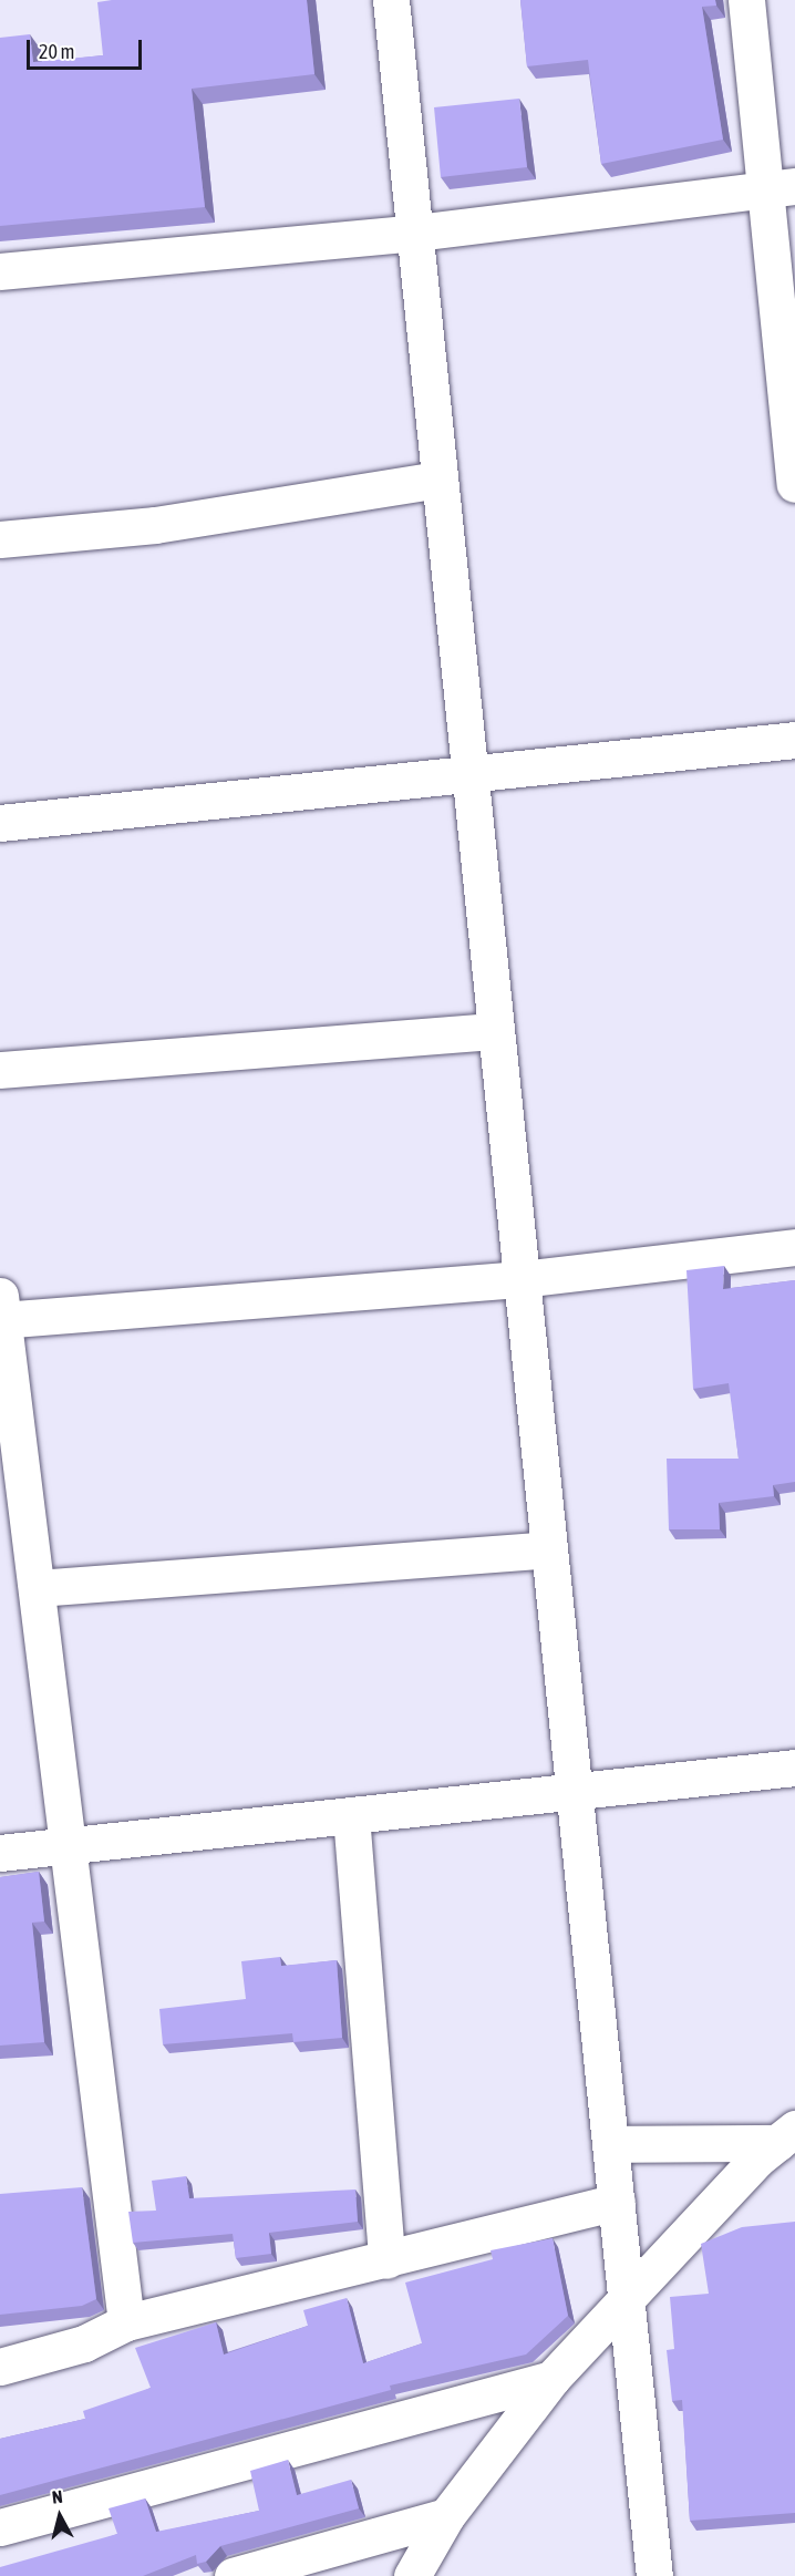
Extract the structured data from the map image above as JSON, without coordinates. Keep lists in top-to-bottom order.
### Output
{
  "scale_bar": "20 m",
  "north": "top"
}
